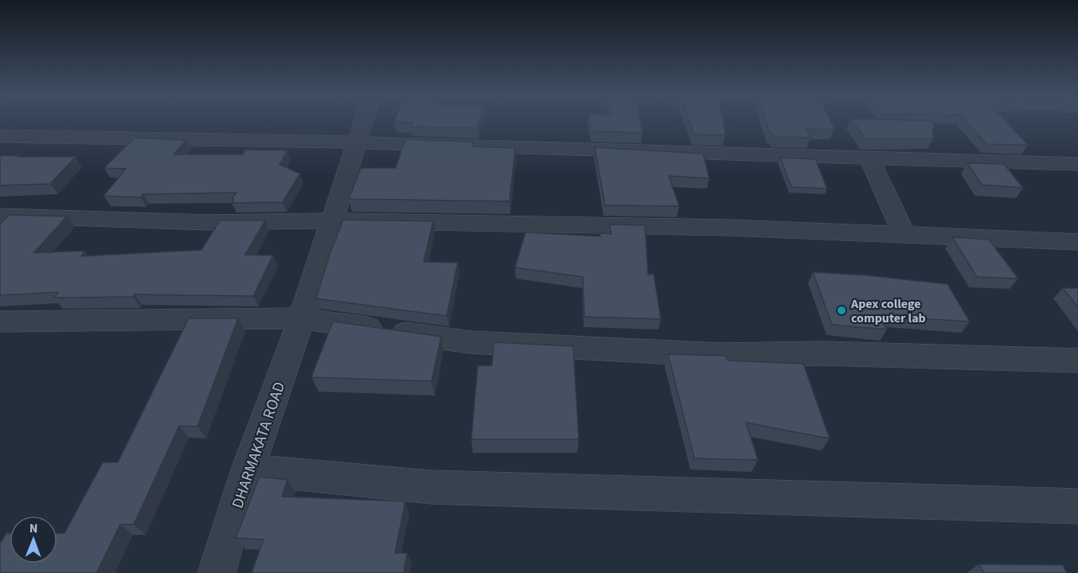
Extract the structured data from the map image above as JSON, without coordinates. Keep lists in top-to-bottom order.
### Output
{
  "streets": {
    "street": ["DHARMAKATA ROAD"]
  },
  "places": ["Apex college computer lab"],
  "north": "top"
}
